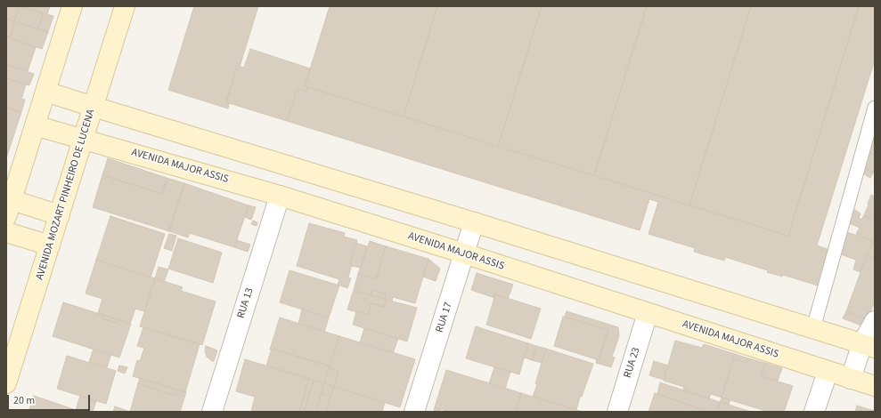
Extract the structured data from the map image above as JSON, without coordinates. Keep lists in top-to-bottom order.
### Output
{
  "streets": {
    "street": [
      "AVENIDA MAJOR ASSIS",
      "AVENIDA MOZART PINHEIRO DE LUCENA",
      "RUA 13",
      "RUA 17",
      "RUA 23"
    ]
  },
  "crossings": [
    ["AVENIDA MAJOR ASSIS", "AVENIDA MOZART PINHEIRO DE LUCENA"],
    ["AVENIDA MAJOR ASSIS", "RUA 13"],
    ["AVENIDA MAJOR ASSIS", "RUA 17"],
    ["AVENIDA MAJOR ASSIS", "RUA 23"]
  ],
  "scale_bar": "20 m"
}
